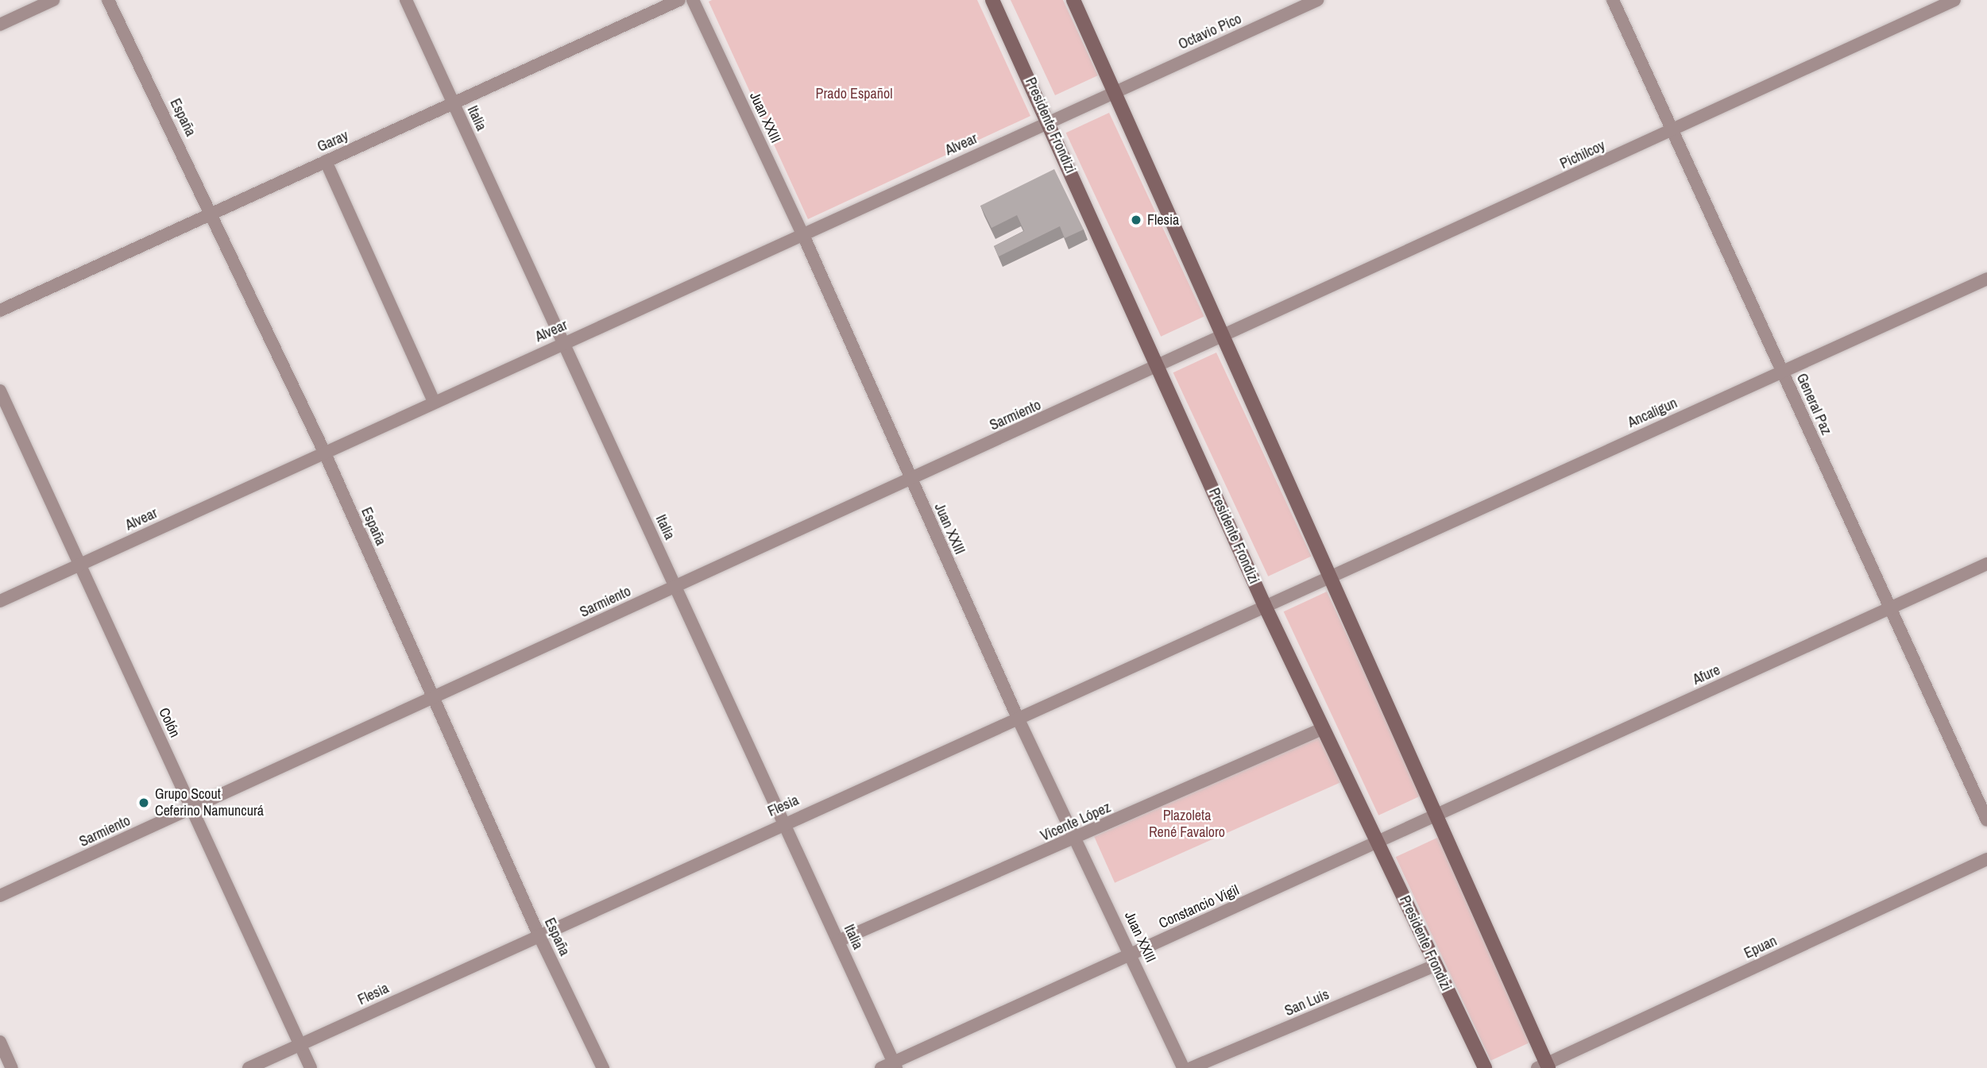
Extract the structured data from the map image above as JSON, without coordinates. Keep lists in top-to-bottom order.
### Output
{
  "streets": {
    "main road": ["Presidente Frondizi"],
    "street": [
      "Octavio Pico",
      "España",
      "Juan XXIII",
      "Italia",
      "Garay",
      "Alvear",
      "Pichilcoy",
      "General Paz",
      "Ancaligun",
      "Sarmiento",
      "Afure",
      "Colón",
      "Flesia",
      "Vicente López",
      "Constancio Vigil",
      "Epuan",
      "San Luis"
    ]
  },
  "crossings": [
    ["Octavio Pico", "Alvear"],
    ["España", "Garay"],
    ["España", "Alvear"],
    ["España", "Sarmiento"],
    ["España", "Flesia"],
    ["Juan XXIII", "Alvear"],
    ["Juan XXIII", "Sarmiento"],
    ["Juan XXIII", "Flesia"],
    ["Juan XXIII", "Vicente López"],
    ["Juan XXIII", "Constancio Vigil"],
    ["Italia", "Garay"],
    ["Italia", "Alvear"],
    ["Italia", "Sarmiento"],
    ["Italia", "Flesia"],
    ["Italia", "Vicente López"],
    ["Italia", "Constancio Vigil"],
    ["Presidente Frondizi", "Alvear"],
    ["Presidente Frondizi", "Sarmiento"],
    ["Presidente Frondizi", "Flesia"],
    ["Presidente Frondizi", "Vicente López"],
    ["Presidente Frondizi", "Constancio Vigil"],
    ["Presidente Frondizi", "San Luis"],
    ["Alvear", "Colón"],
    ["Pichilcoy", "General Paz"],
    ["Pichilcoy", "Sarmiento"],
    ["General Paz", "Ancaligun"],
    ["General Paz", "Afure"],
    ["Ancaligun", "Flesia"],
    ["Sarmiento", "Colón"],
    ["Afure", "Constancio Vigil"],
    ["Colón", "Flesia"]
  ],
  "parks": ["Prado Español", "Plazoleta René Favaloro"],
  "places": ["Flesia", "Grupo Scout Ceferino Namuncurá"]
}
